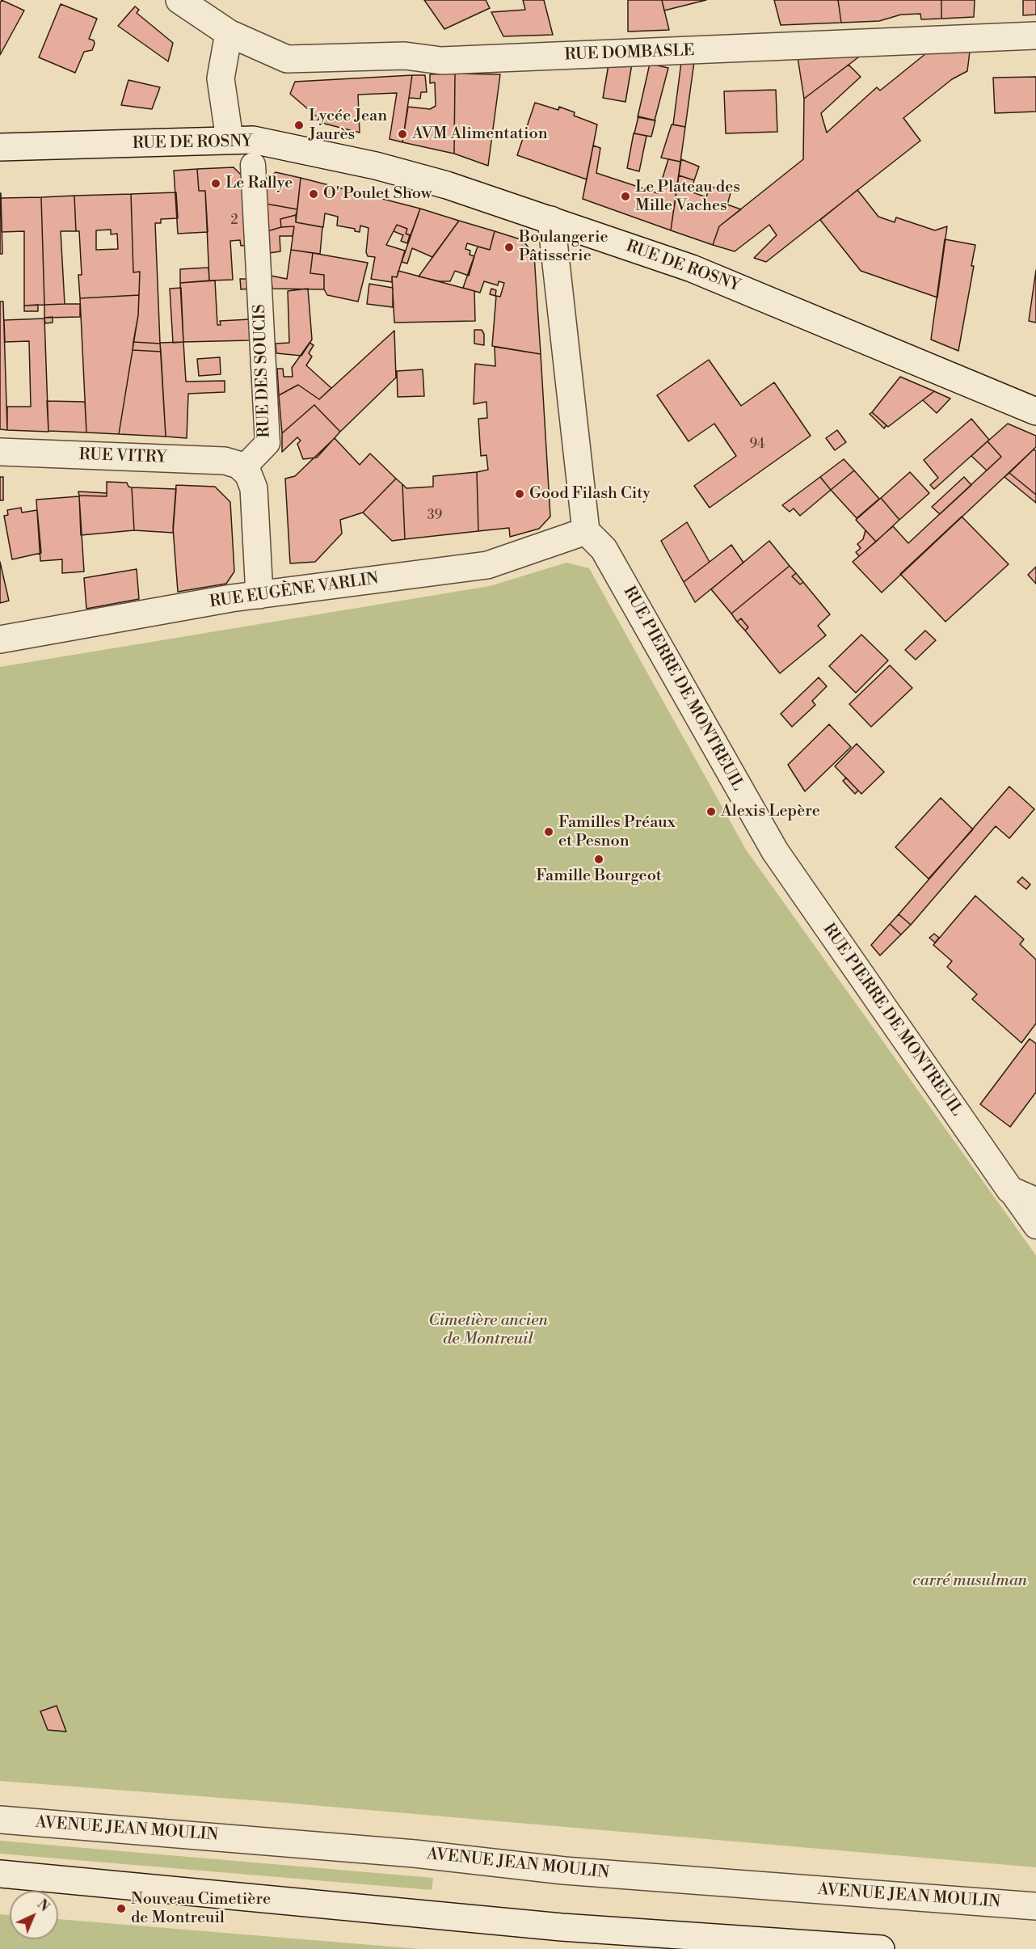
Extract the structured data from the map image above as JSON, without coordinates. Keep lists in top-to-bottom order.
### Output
{
  "streets": {
    "street": [
      "RUE DOMBASLE",
      "RUE DE ROSNY",
      "RUE DES SOUCIS",
      "RUE VITRY",
      "RUE EUGÈNE VARLIN",
      "RUE PIERRE DE MONTREUIL",
      "AVENUE JEAN MOULIN"
    ]
  },
  "crossings": [
    ["RUE DES SOUCIS", "RUE VITRY"],
    ["RUE EUGÈNE VARLIN", "RUE PIERRE DE MONTREUIL"]
  ],
  "parks": ["Cimetière ancien de Montreuil", "carré musulman"],
  "places": [
    "Lycée Jean Jaurès",
    "AVM Alimentation",
    "Le Rallye",
    "O' Poulet Show",
    "Le Plateau des Mille Vaches",
    "Boulangerie Pâtisserie",
    "Good Filash City",
    "Alexis Lepère",
    "Familles Préaux et Pesnon",
    "Famille Bourgeot",
    "Nouveau Cimetière de Montreuil"
  ],
  "house_numbers": ["2", "94", "39"],
  "north": "top right"
}
